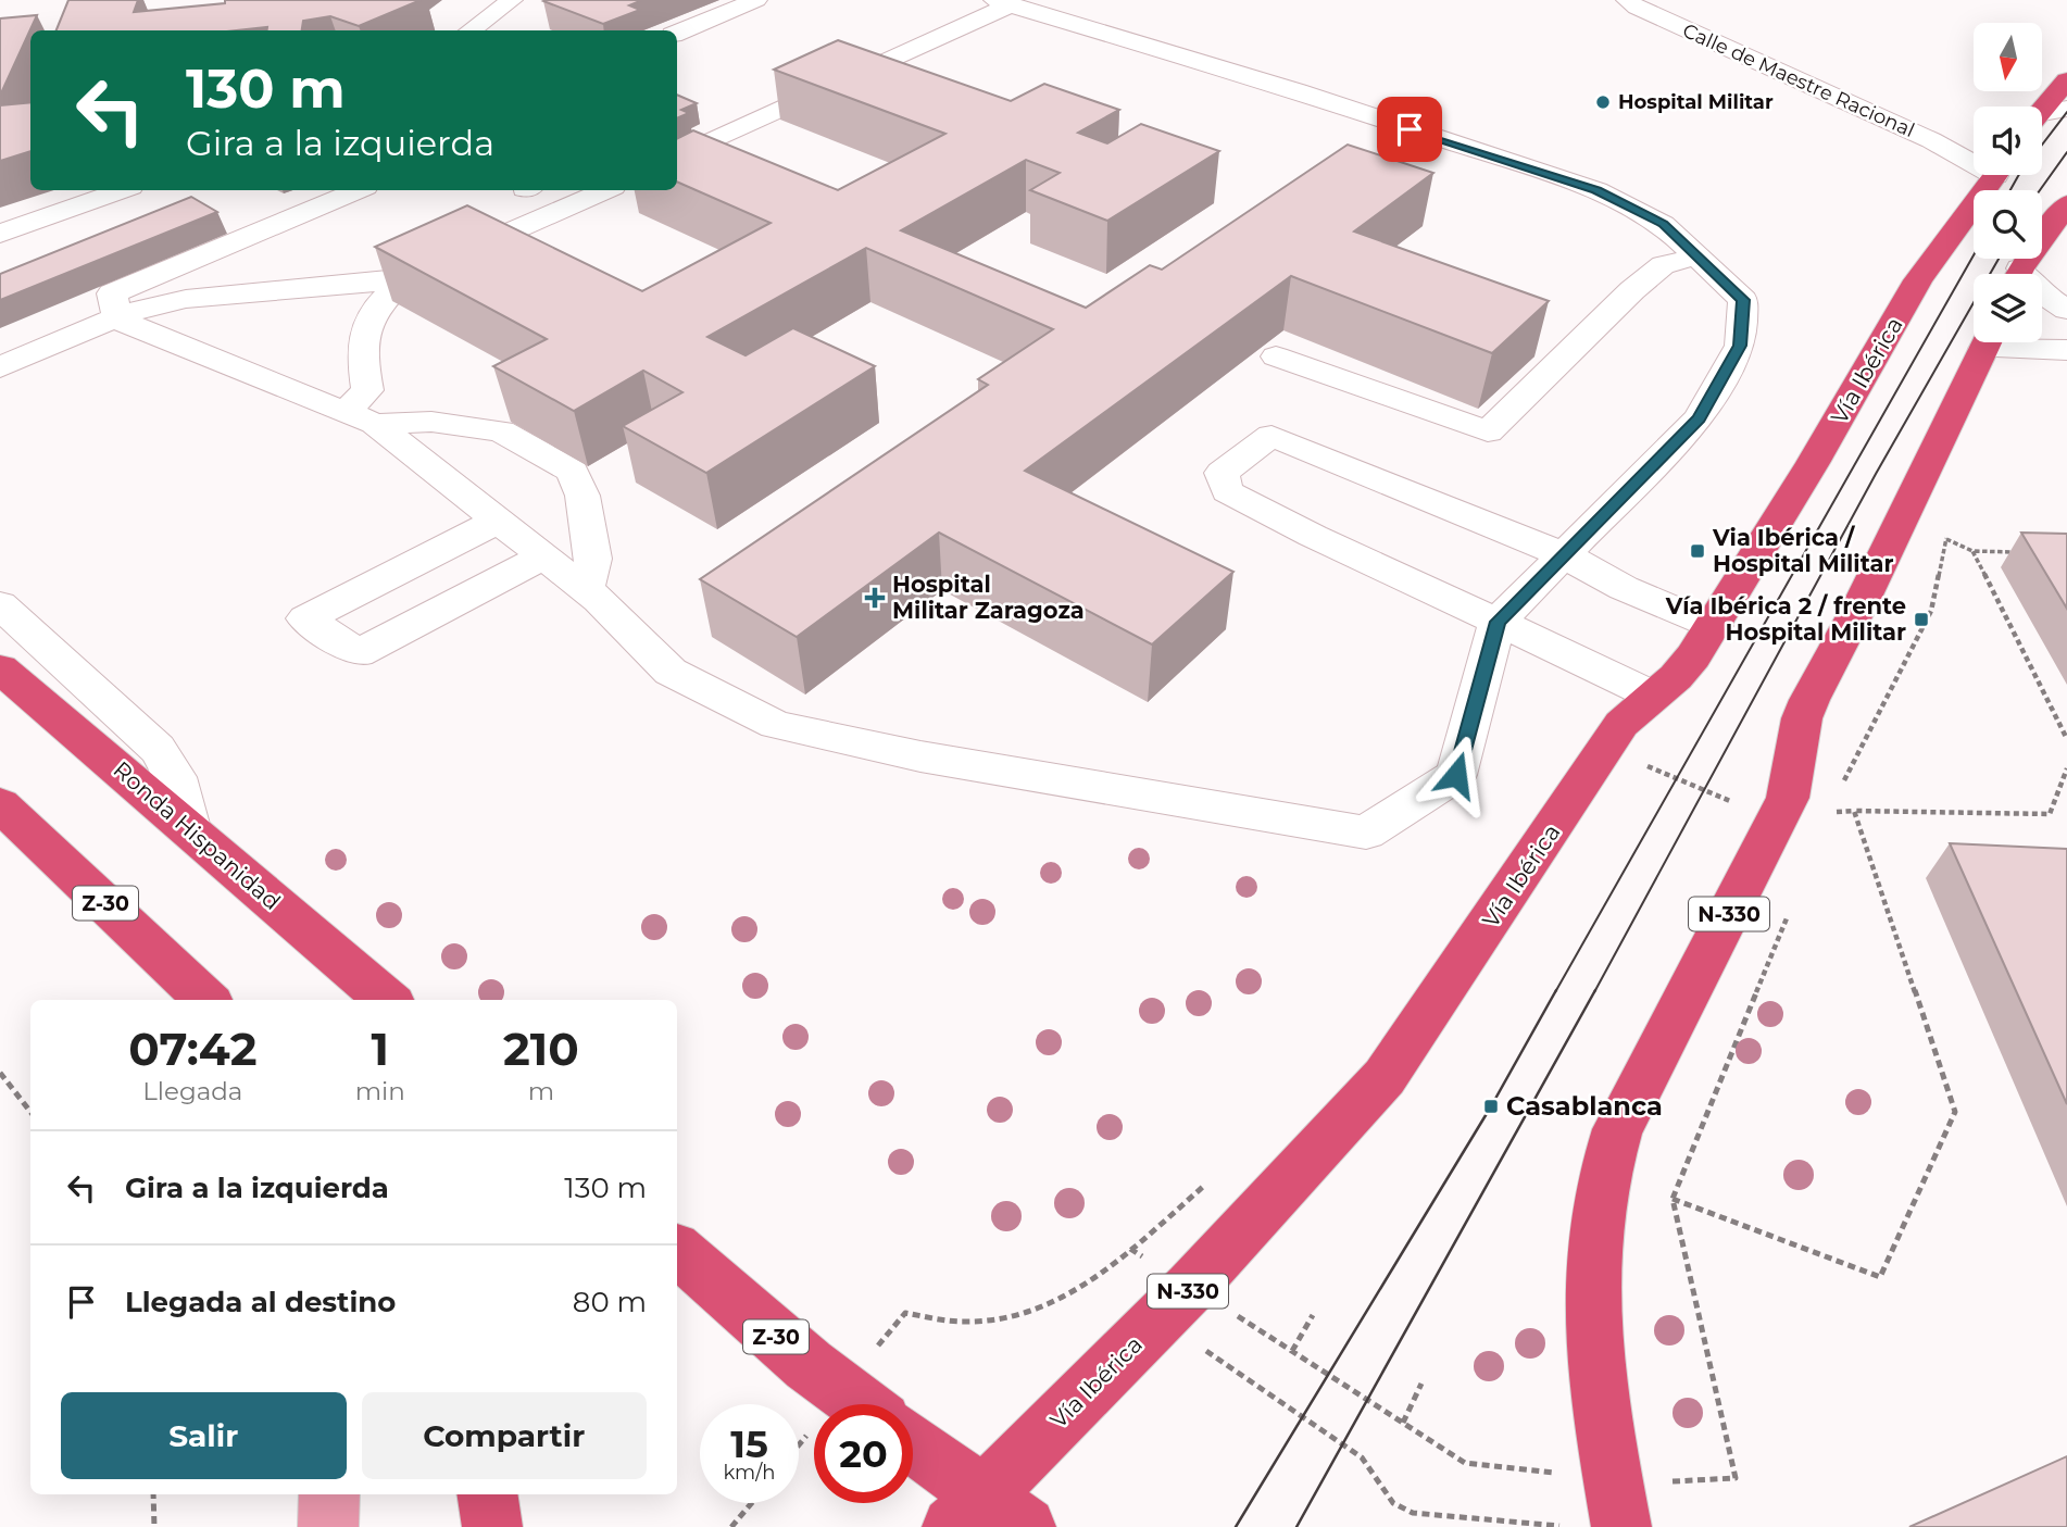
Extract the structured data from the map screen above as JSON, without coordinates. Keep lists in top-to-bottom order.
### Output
{
  "streets": {
    "highway": [
      "Vía Ibérica",
      "Ronda Hispanidad",
      "Z-30",
      "N-330"
    ],
    "street": ["Calle de Maestre Racional"]
  },
  "places": {
    "other": ["Hospital Militar"],
    "transit": ["Via Ibérica / Hospital Militar", "Vía Ibérica 2 / frente Hospital Militar", "Casablanca"],
    "health": ["Hospital Militar Zaragoza"]
  },
  "north": "bottom",
  "page": {
    "turn": ["130 m", "Gira a la izquierda"],
    "eta": [
      "07:42",
      "Llegada",
      "1",
      "min",
      "210",
      "m"
    ],
    "list": [
      {
        "name": "Gira a la izquierda",
        "value": "130 m"
      },
      {
        "name": "Llegada al destino",
        "value": "80 m"
      }
    ],
    "buttons": ["Salir", "Compartir"],
    "speed": "15 km/h",
    "limit": "20"
  }
}
